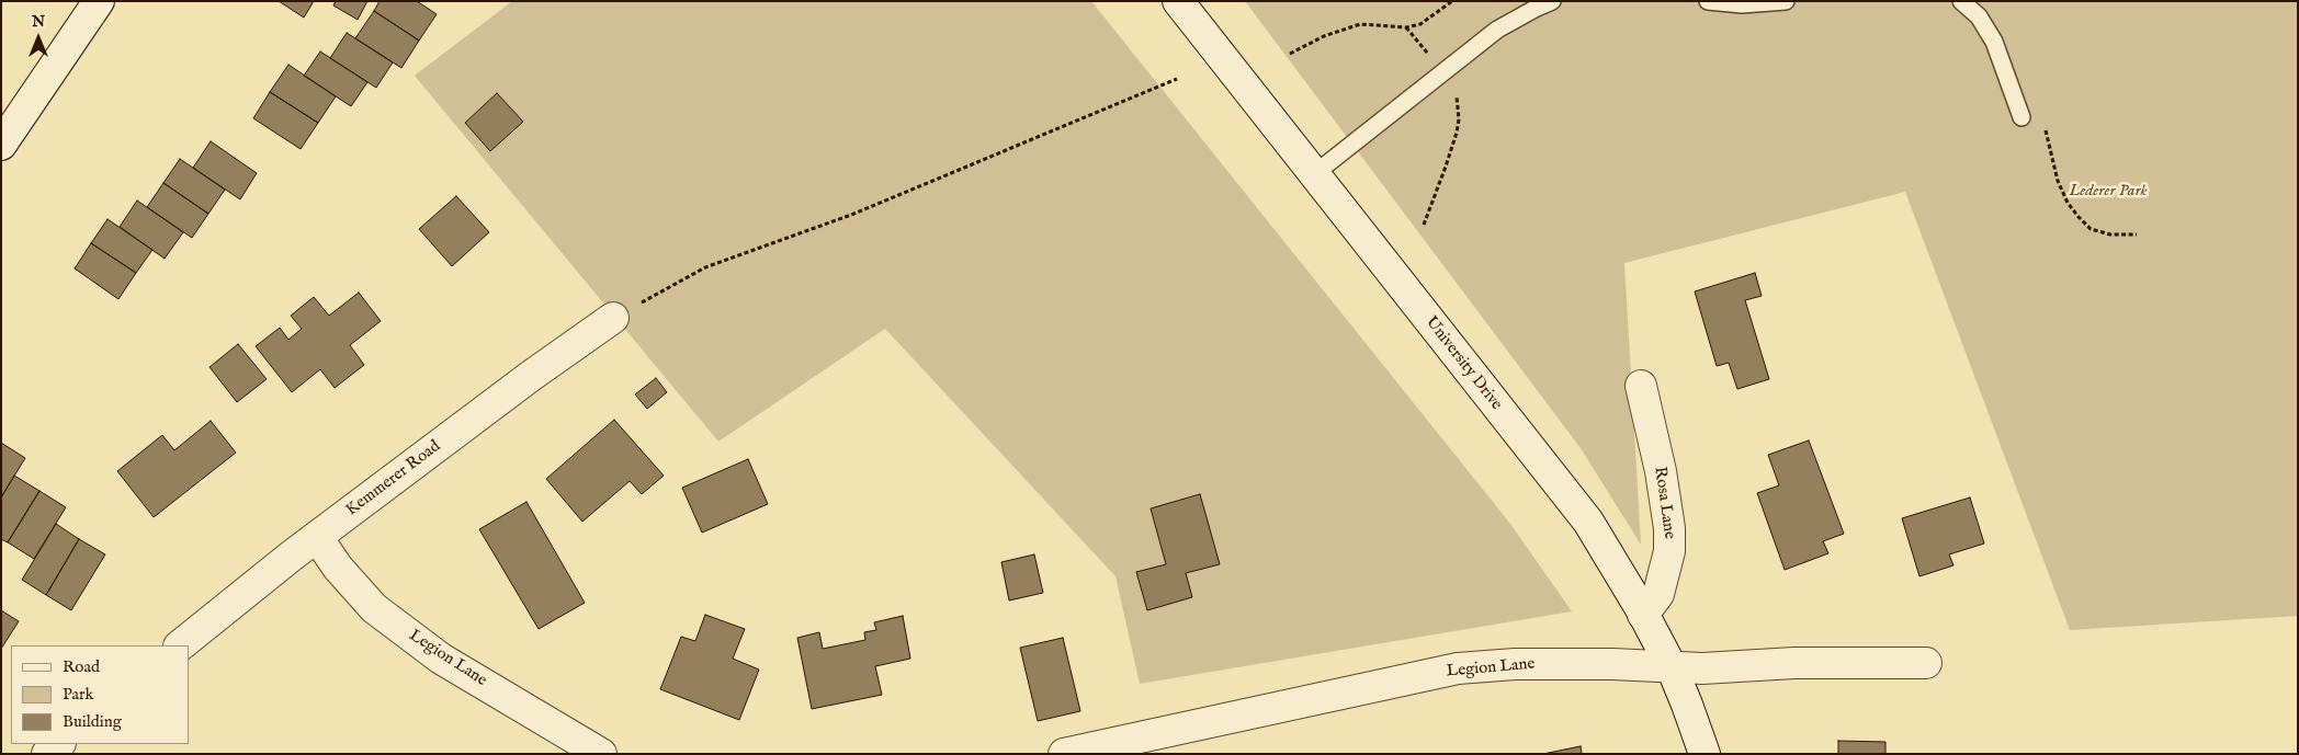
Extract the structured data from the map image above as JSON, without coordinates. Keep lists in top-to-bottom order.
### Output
{
  "streets": {
    "street": [
      "University Drive",
      "Kemmerer Road",
      "Rosa Lane",
      "Legion Lane"
    ]
  },
  "crossings": [
    ["University Drive", "Rosa Lane"],
    ["University Drive", "Legion Lane"],
    ["Kemmerer Road", "Legion Lane"]
  ],
  "parks": ["Lederer Park"],
  "legend": ["Road", "Park", "Building"],
  "north": "top"
}
